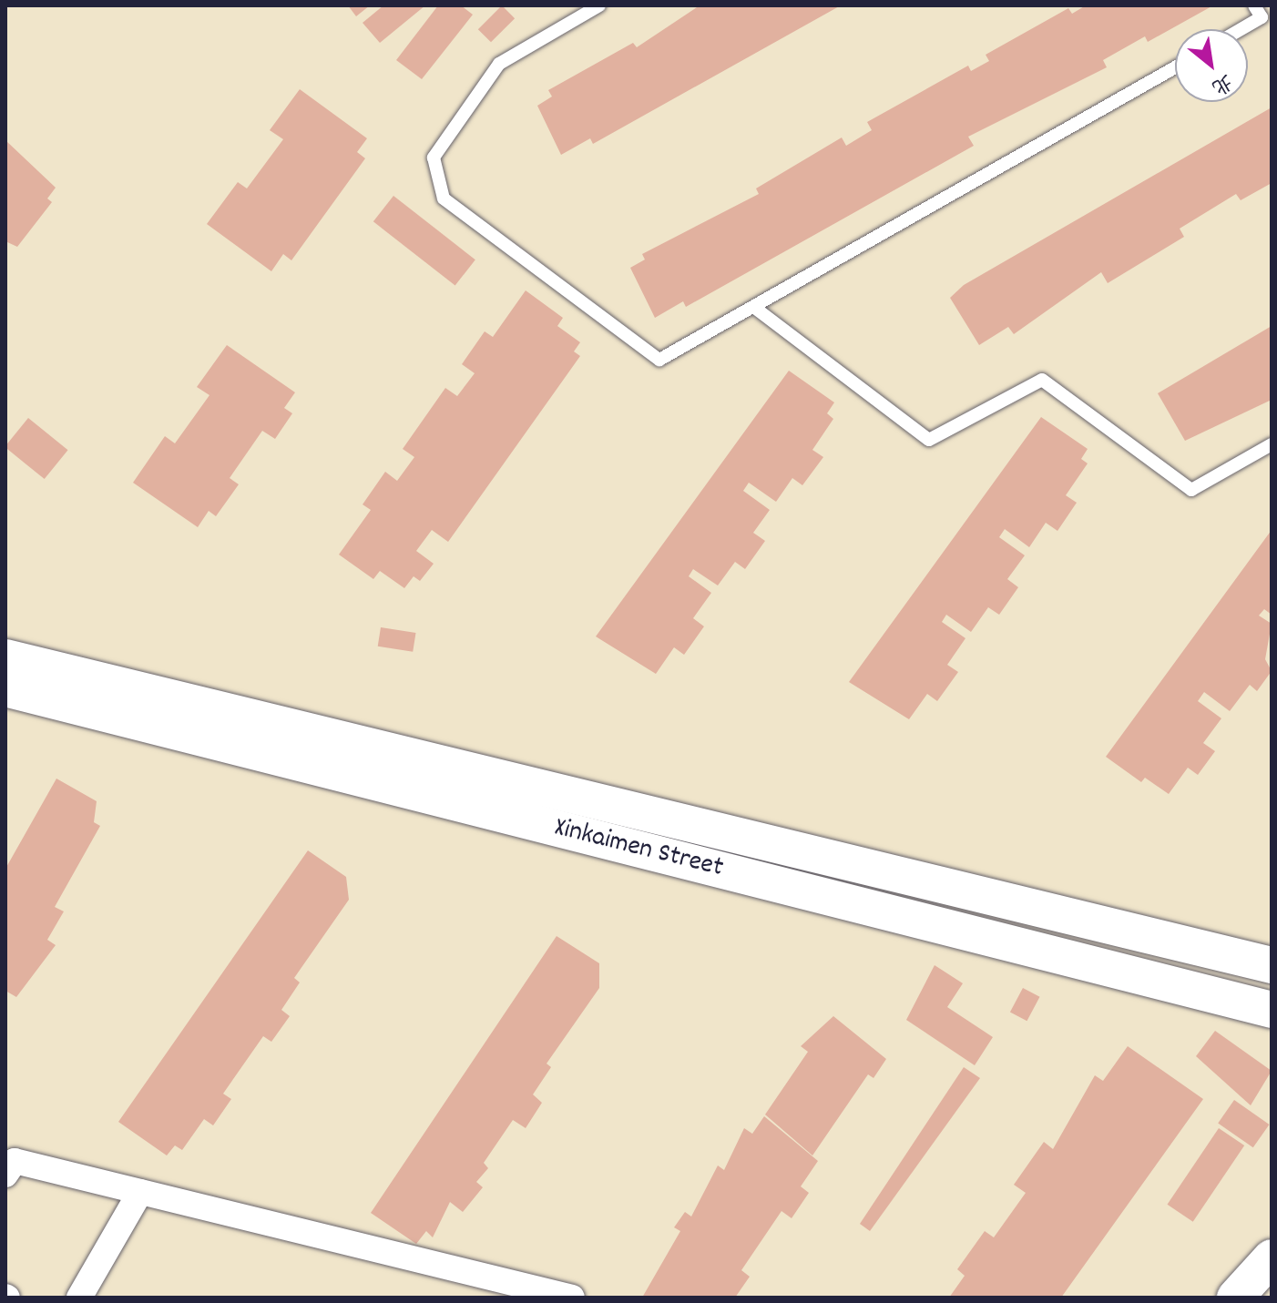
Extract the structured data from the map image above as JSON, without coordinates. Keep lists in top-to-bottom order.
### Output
{
  "streets": {
    "street": ["Xinkaimen Street"]
  },
  "north": "bottom right"
}
